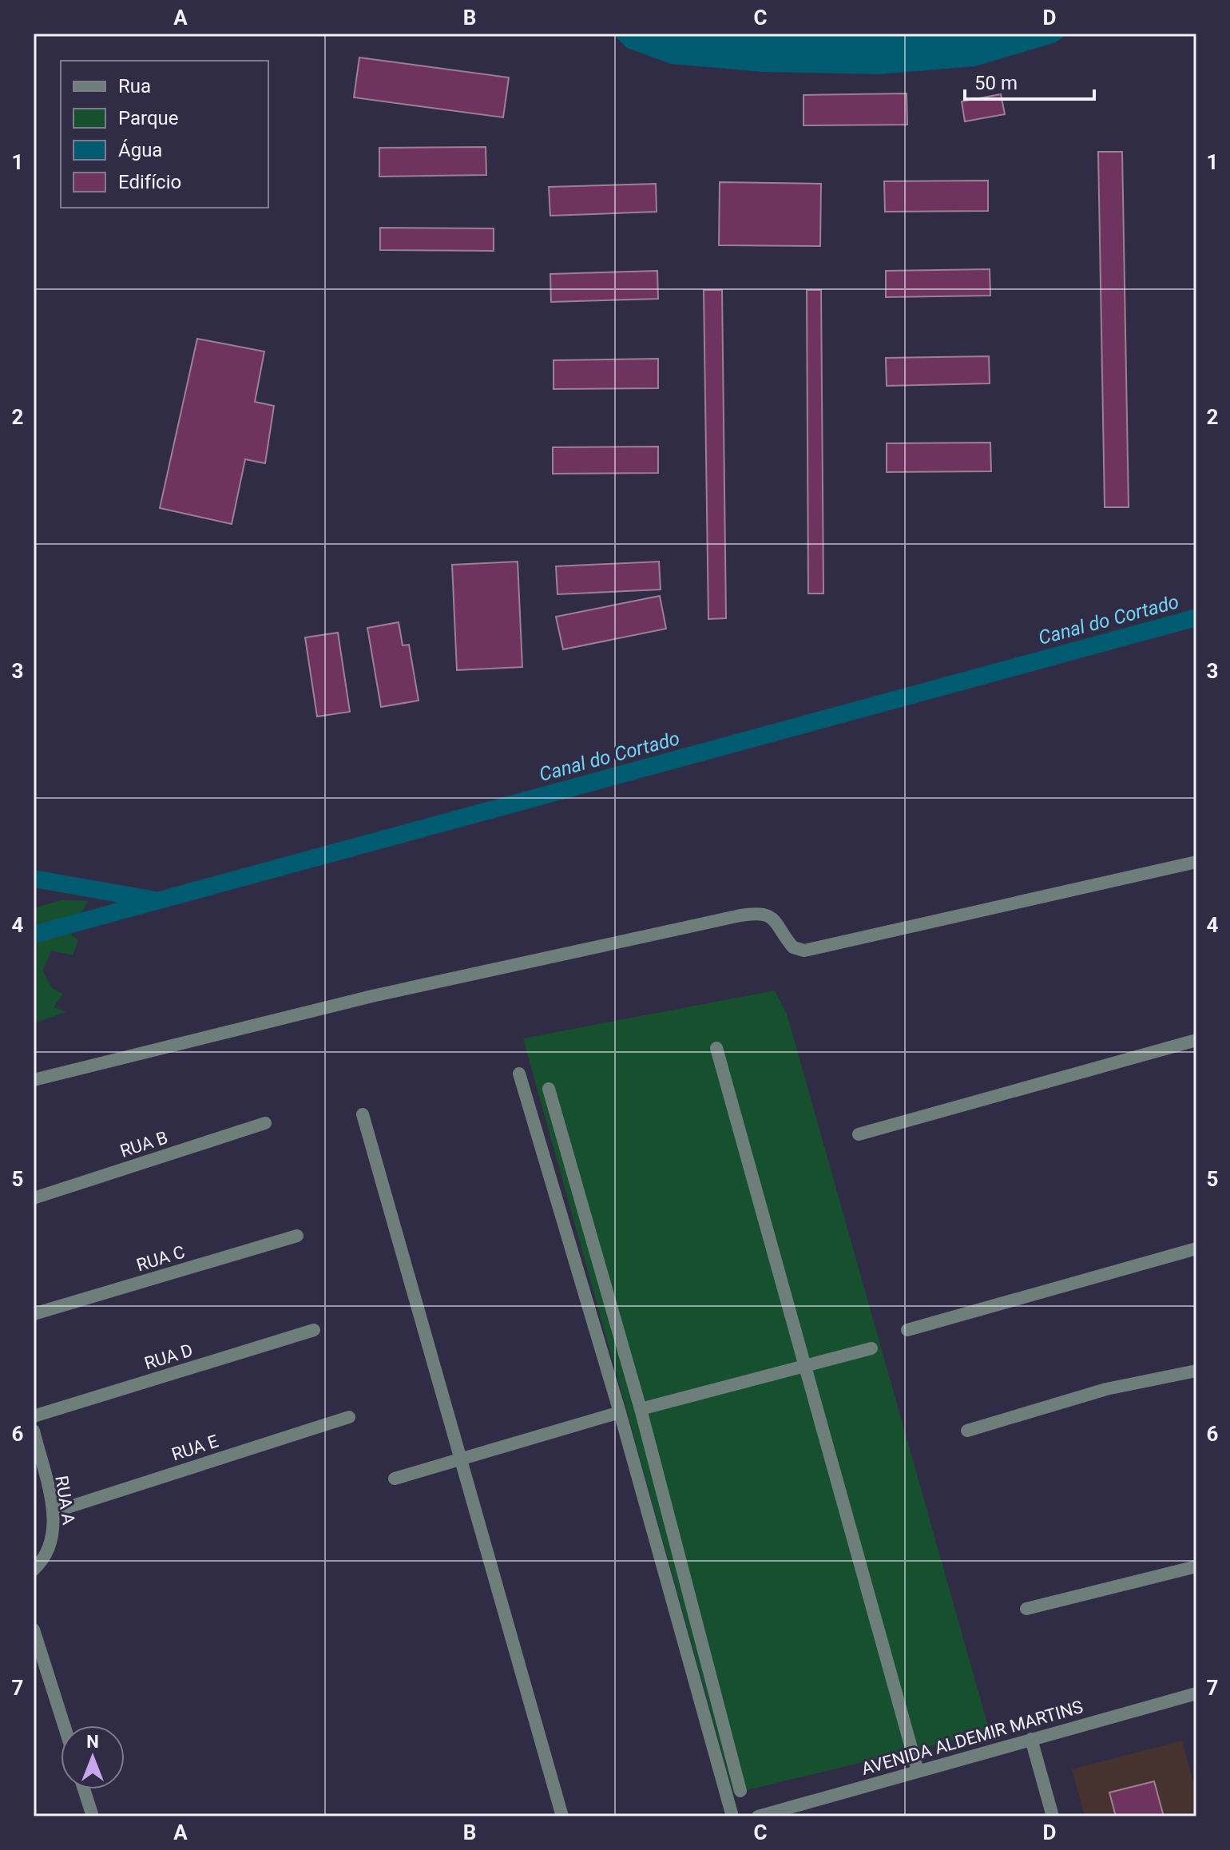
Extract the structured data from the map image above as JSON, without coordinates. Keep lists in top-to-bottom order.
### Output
{
  "streets": {
    "street": [
      "RUA B",
      "RUA C",
      "RUA D",
      "RUA E",
      "RUA A",
      "AVENIDA ALDEMIR MARTINS"
    ]
  },
  "crossings": [
    ["RUA E", "RUA A"]
  ],
  "water": ["Canal do Cortado"],
  "legend": [
    "Rua",
    "Parque",
    "Água",
    "Edifício"
  ],
  "scale_bar": "50 m",
  "north": "top",
  "grid": {
    "columns": [
      "A",
      "B",
      "C",
      "D"
    ],
    "rows": [
      "1",
      "2",
      "3",
      "4",
      "5",
      "6",
      "7"
    ]
  }
}
